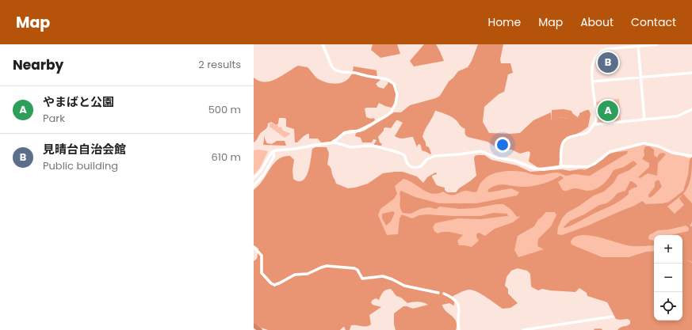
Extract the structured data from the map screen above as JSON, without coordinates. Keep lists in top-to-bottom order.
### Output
{
  "page": {
    "header": "Map",
    "nav": [
      "Home",
      "Map",
      "About",
      "Contact"
    ],
    "heading": ["Nearby", "2 results"],
    "pins": ["B", "A"],
    "list": [
      {
        "mark": "A",
        "name": "やまばと公園",
        "note": "Park",
        "value": "500 m"
      },
      {
        "mark": "B",
        "name": "見晴台自治会館",
        "note": "Public building",
        "value": "610 m"
      }
    ],
    "map_buttons": ["+", "−"]
  }
}
